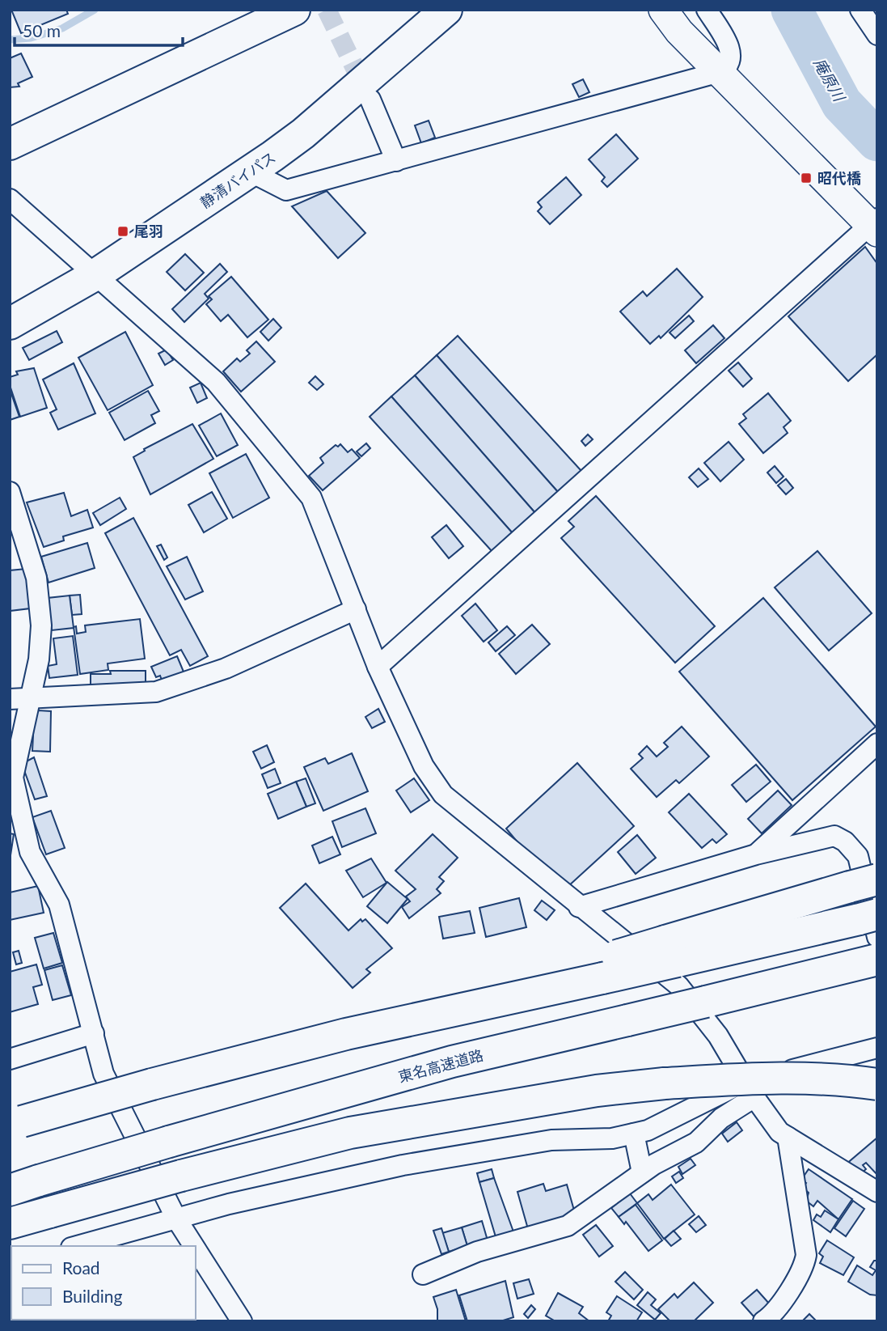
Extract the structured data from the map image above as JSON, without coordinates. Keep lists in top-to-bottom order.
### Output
{
  "streets": {
    "highway": ["静清バイパス", "東名高速道路"]
  },
  "water": ["庵原川"],
  "places": {
    "transit": ["昭代橋", "尾羽"]
  },
  "legend": ["Road", "Building"],
  "scale_bar": "50 m"
}
